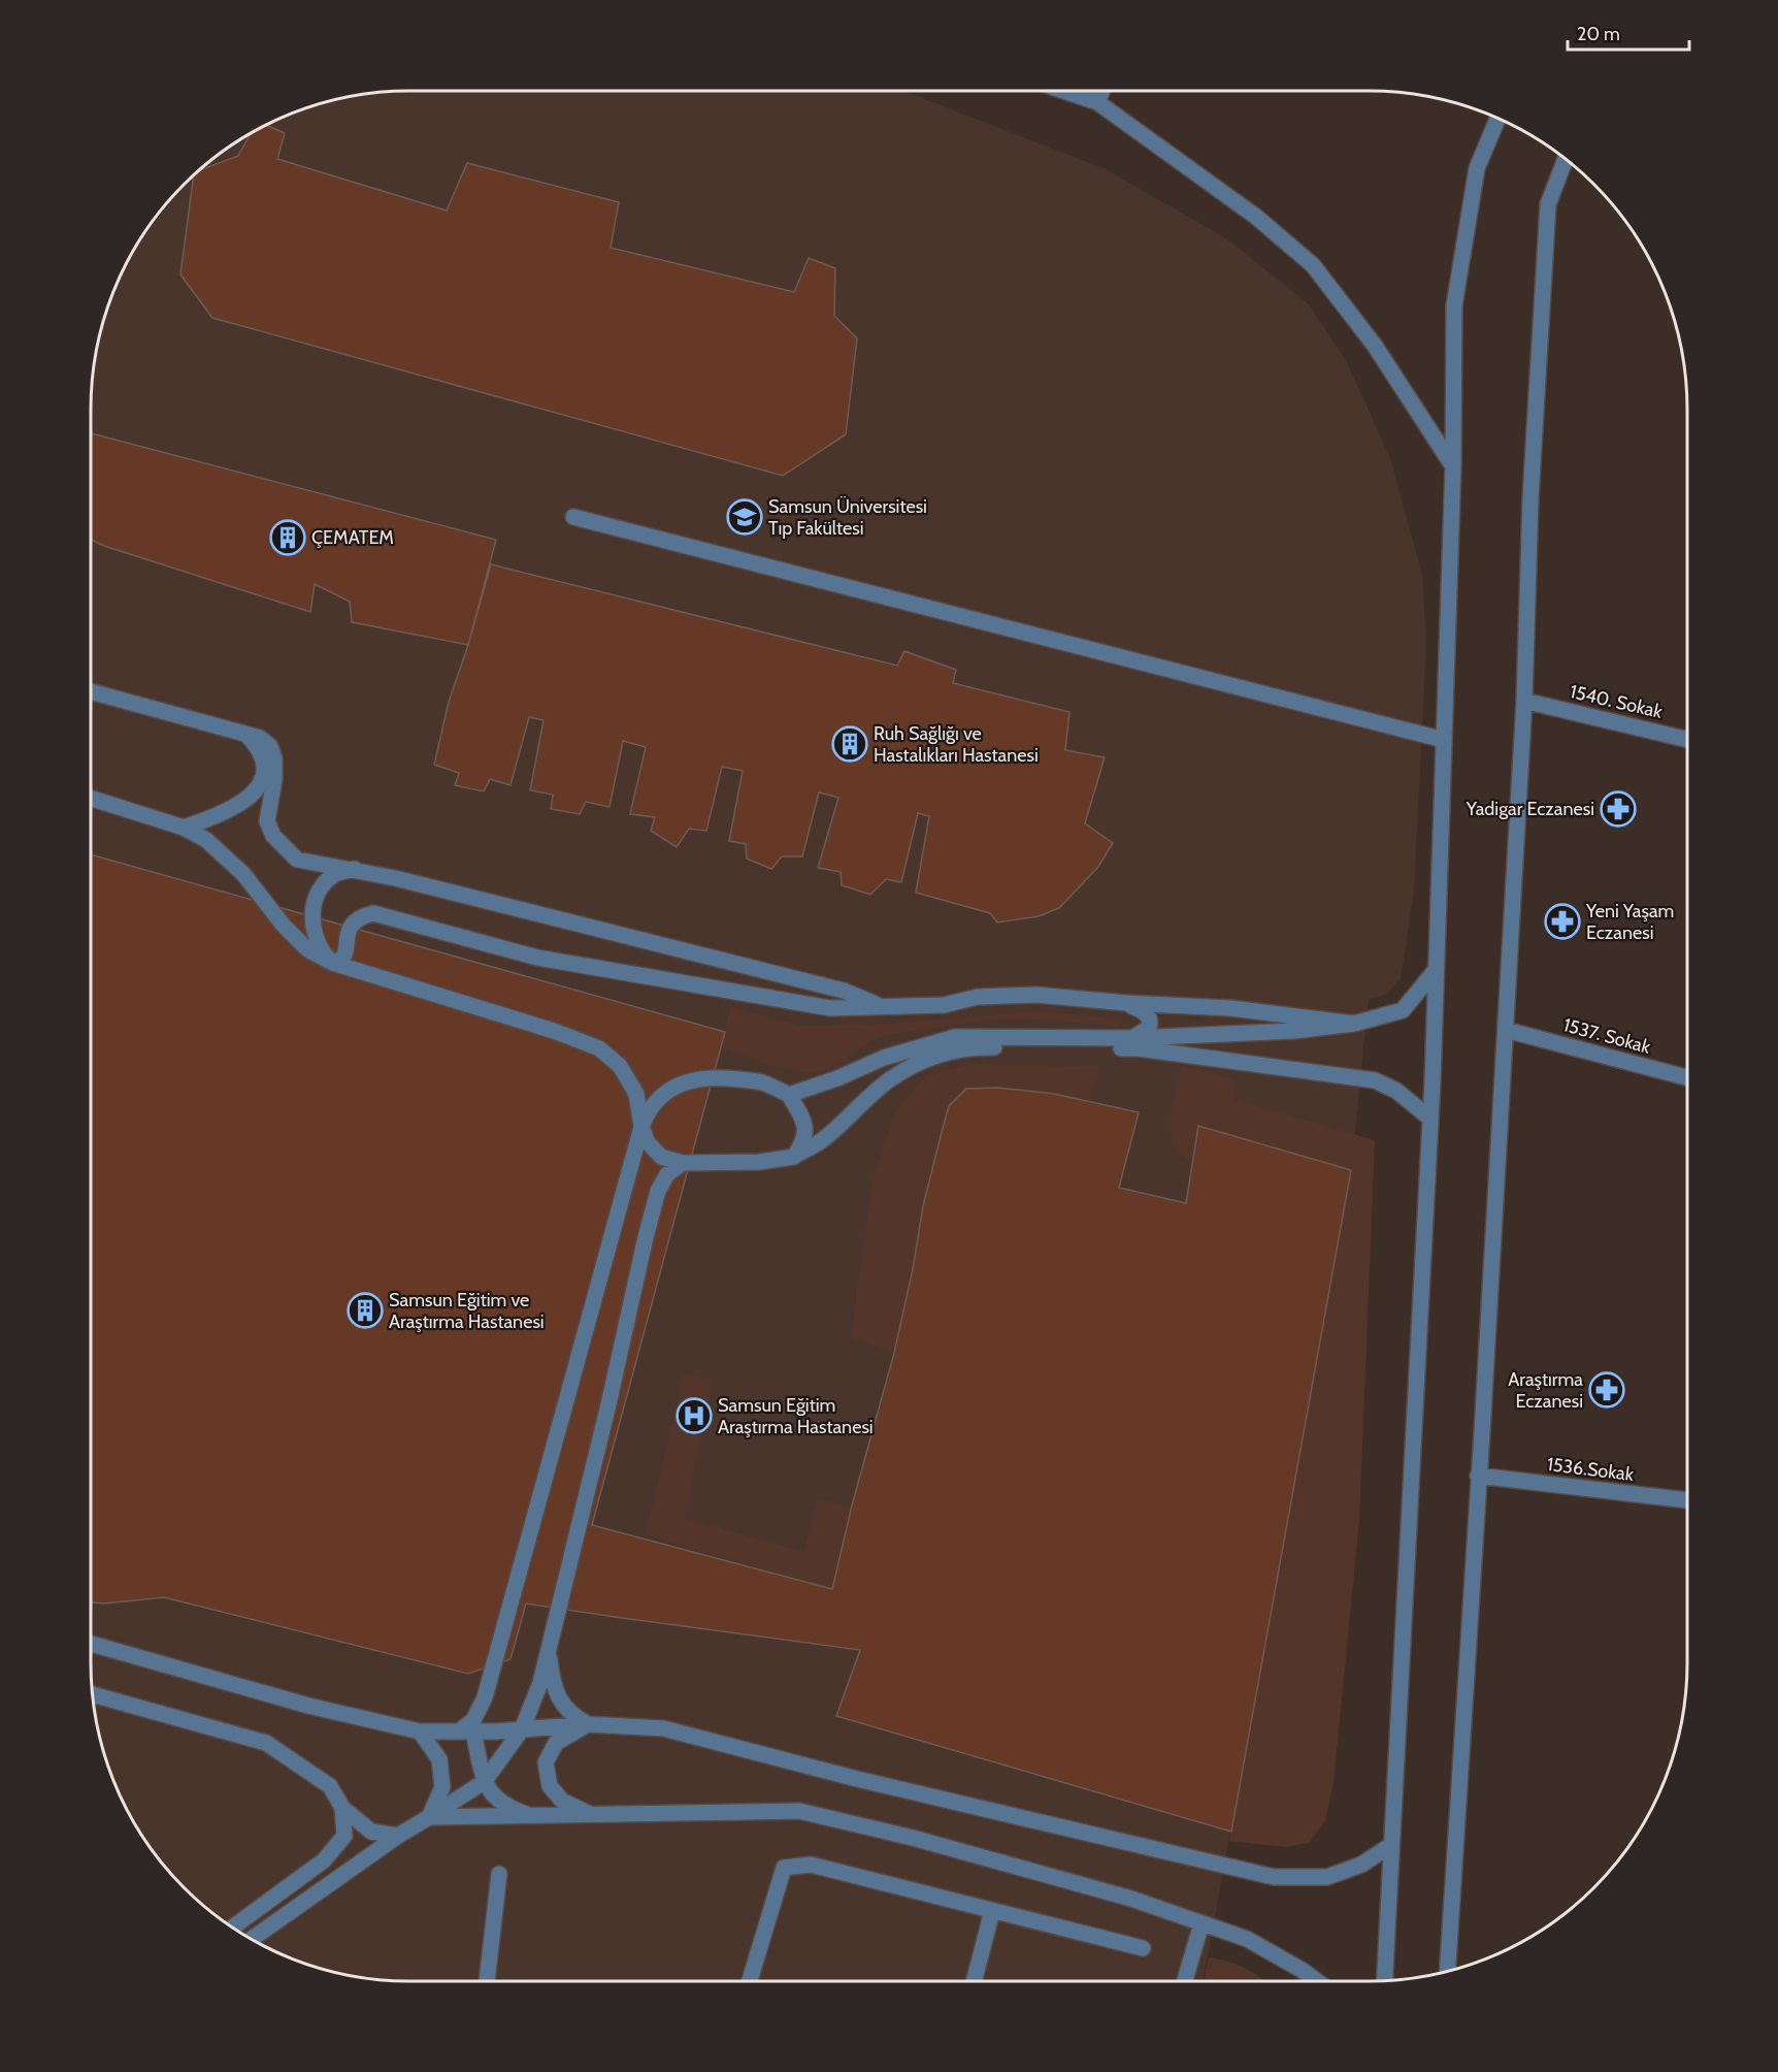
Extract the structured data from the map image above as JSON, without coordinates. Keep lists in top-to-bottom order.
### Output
{
  "streets": {
    "street": ["1540. Sokak", "1537. Sokak", "1536.Sokak"]
  },
  "places": {
    "school or university": ["Samsun Üniversitesi Tıp Fakültesi"],
    "building": ["ÇEMATEM", "Ruh Sağlığı ve Hastalıkları Hastanesi", "Samsun Eğitim ve Araştırma Hastanesi"],
    "pharmacy": ["Yadigar Eczanesi", "Yeni Yaşam Eczanesi", "Araştırma Eczanesi"],
    "hospital": ["Samsun Eğitim Araştırma Hastanesi"]
  },
  "scale_bar": "20 m"
}
